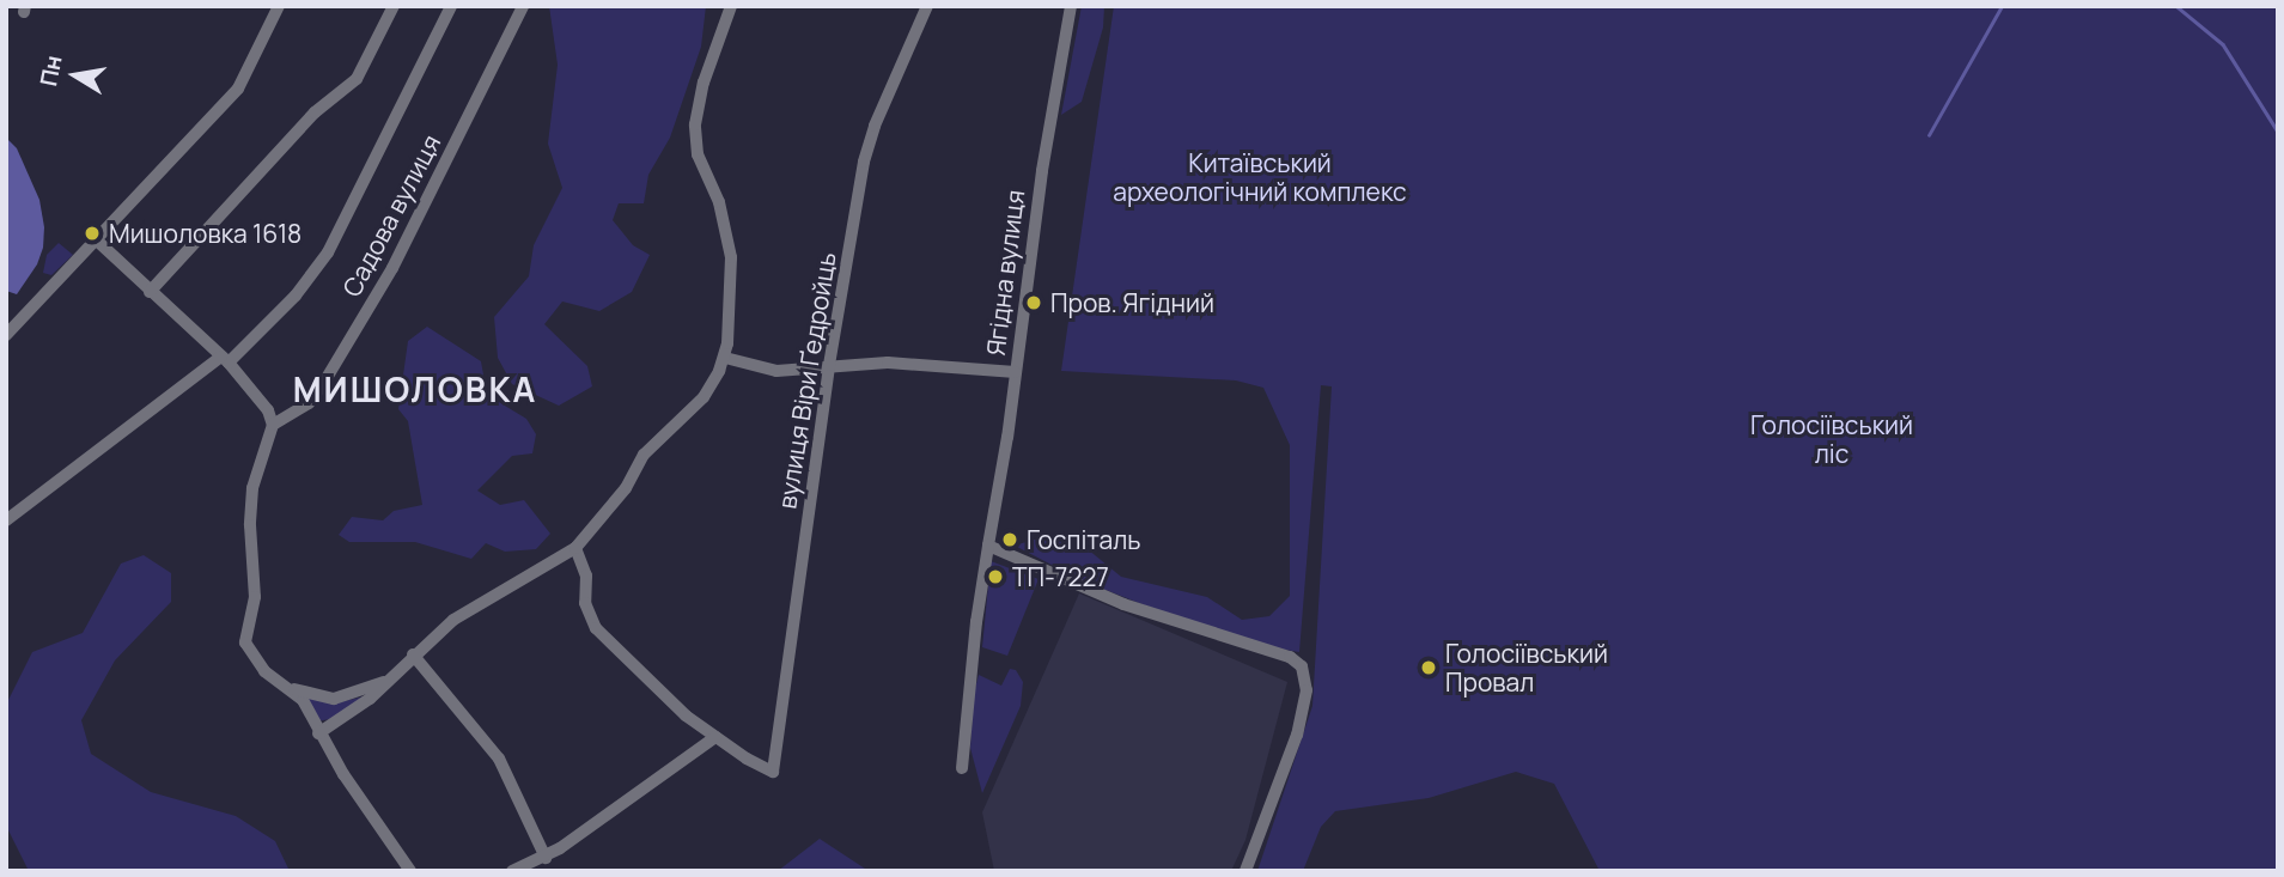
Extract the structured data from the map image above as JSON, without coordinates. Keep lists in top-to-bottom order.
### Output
{
  "streets": {
    "street": ["Садова вулиця", "Ягідна вулиця", "вулиця Віри Ґедройць"]
  },
  "districts": ["МИШОЛОВКА"],
  "parks": ["Китаївський археологічний комплекс", "Голосіївський ліс"],
  "places": [
    "Мишоловка 1618",
    "Пров. Ягідний",
    "Госпіталь",
    "ТП-7227",
    "Голосіївський Провал"
  ],
  "north": "left"
}
